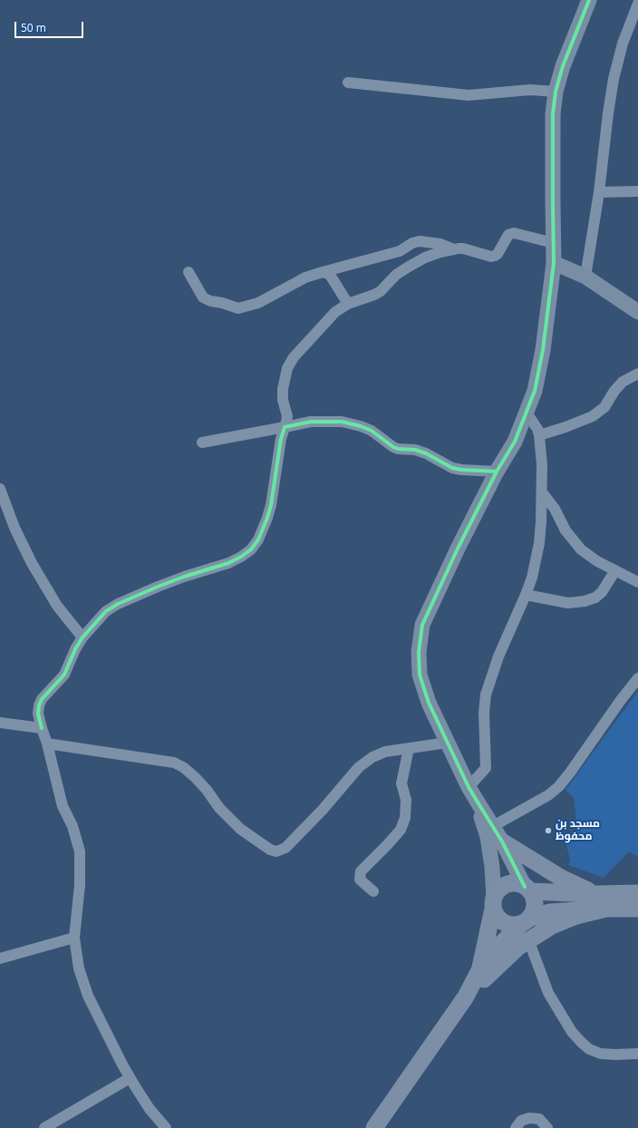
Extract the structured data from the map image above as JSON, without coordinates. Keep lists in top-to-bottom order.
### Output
{
  "places": ["مسجد بن محفوظ"],
  "scale_bar": "50 m"
}
